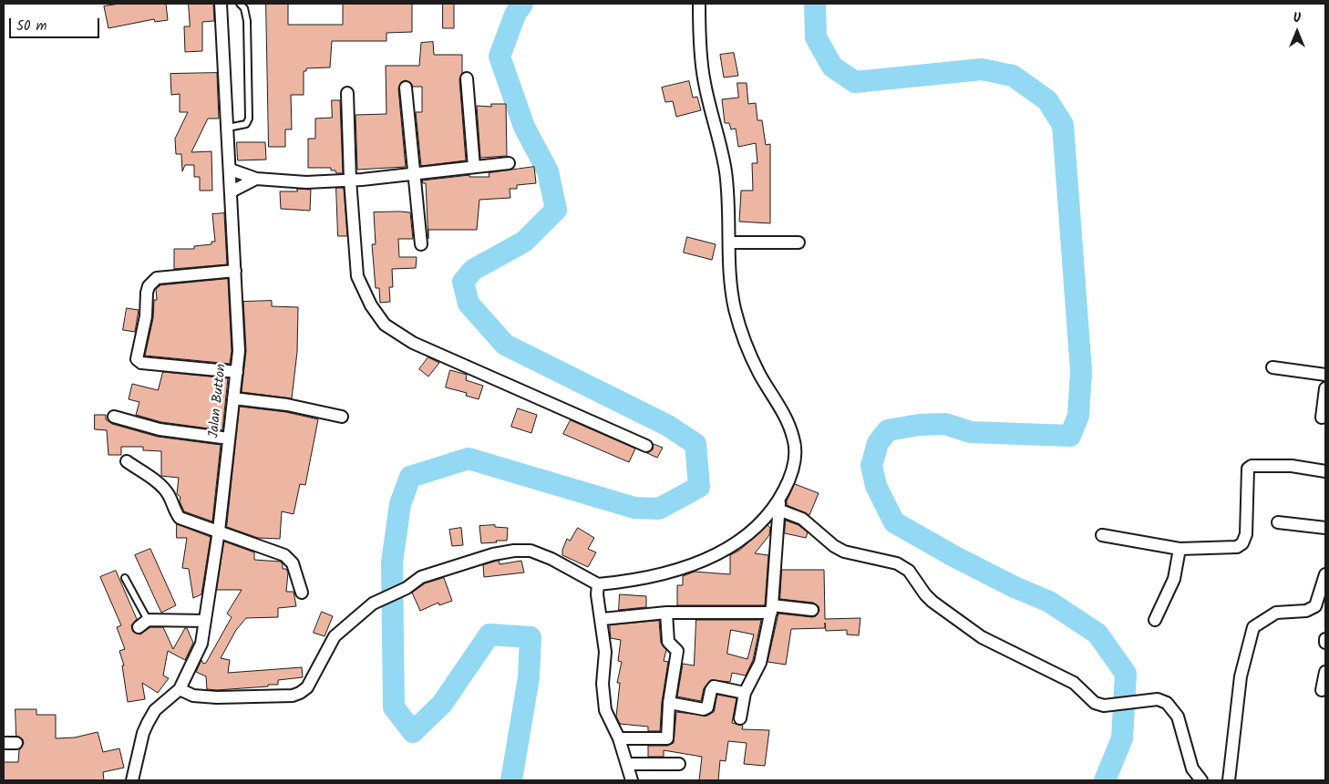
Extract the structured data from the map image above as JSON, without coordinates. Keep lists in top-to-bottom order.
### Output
{
  "streets": {
    "street": ["Jalan Button"]
  },
  "scale_bar": "50 m",
  "north": "top"
}
